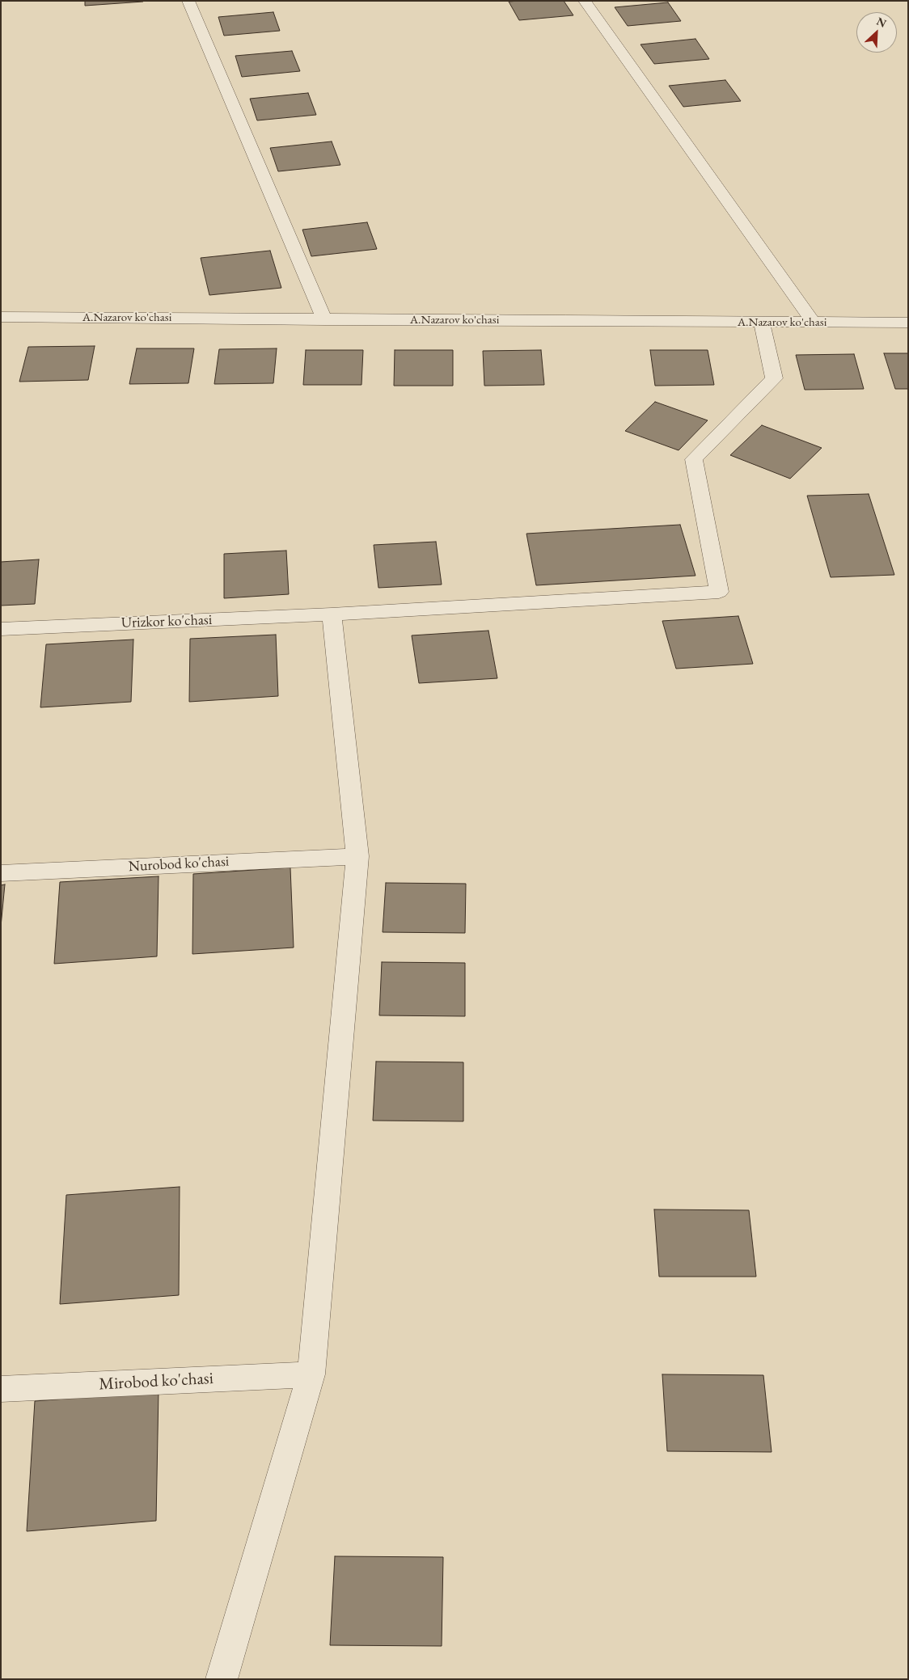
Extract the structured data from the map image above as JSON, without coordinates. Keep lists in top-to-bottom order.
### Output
{
  "streets": {
    "street": [
      "A.Nazarov ko'chasi",
      "Urizkor ko'chasi",
      "Nurobod ko'chasi",
      "Mirobod ko'chasi"
    ]
  },
  "crossings": [
    ["A.Nazarov ko'chasi", "Urizkor ko'chasi"]
  ],
  "north": "top right"
}
